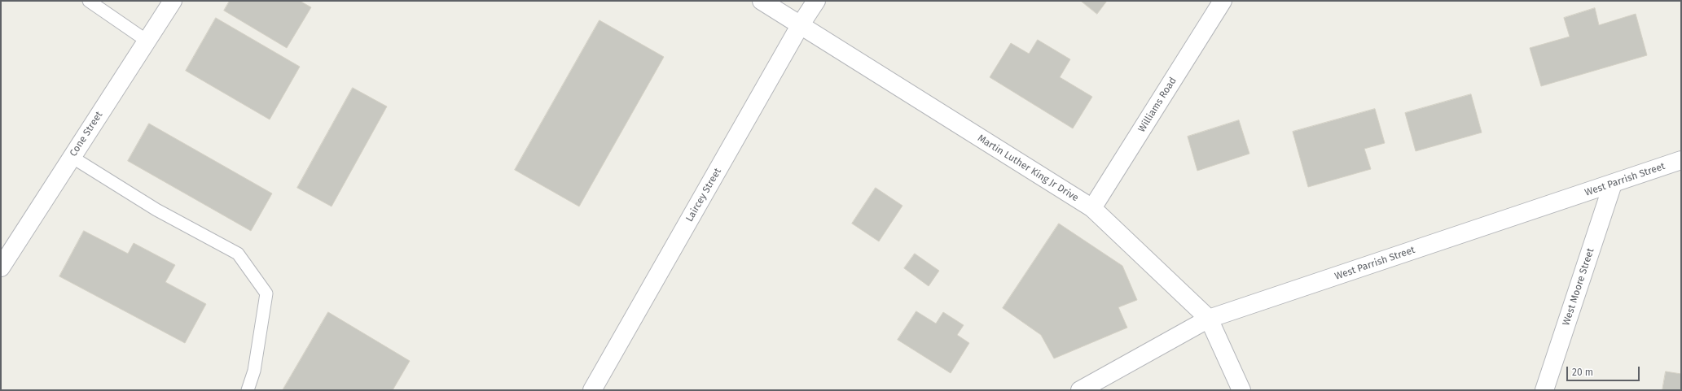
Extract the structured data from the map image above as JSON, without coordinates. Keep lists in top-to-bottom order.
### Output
{
  "streets": {
    "street": [
      "Williams Road",
      "Cone Street",
      "Martin Luther King Jr Drive",
      "West Parrish Street",
      "Laircey Street",
      "West Moore Street"
    ]
  },
  "crossings": [
    ["Williams Road", "Martin Luther King Jr Drive"],
    ["Martin Luther King Jr Drive", "West Parrish Street"],
    ["Martin Luther King Jr Drive", "Laircey Street"],
    ["West Parrish Street", "West Moore Street"]
  ],
  "scale_bar": "20 m"
}
